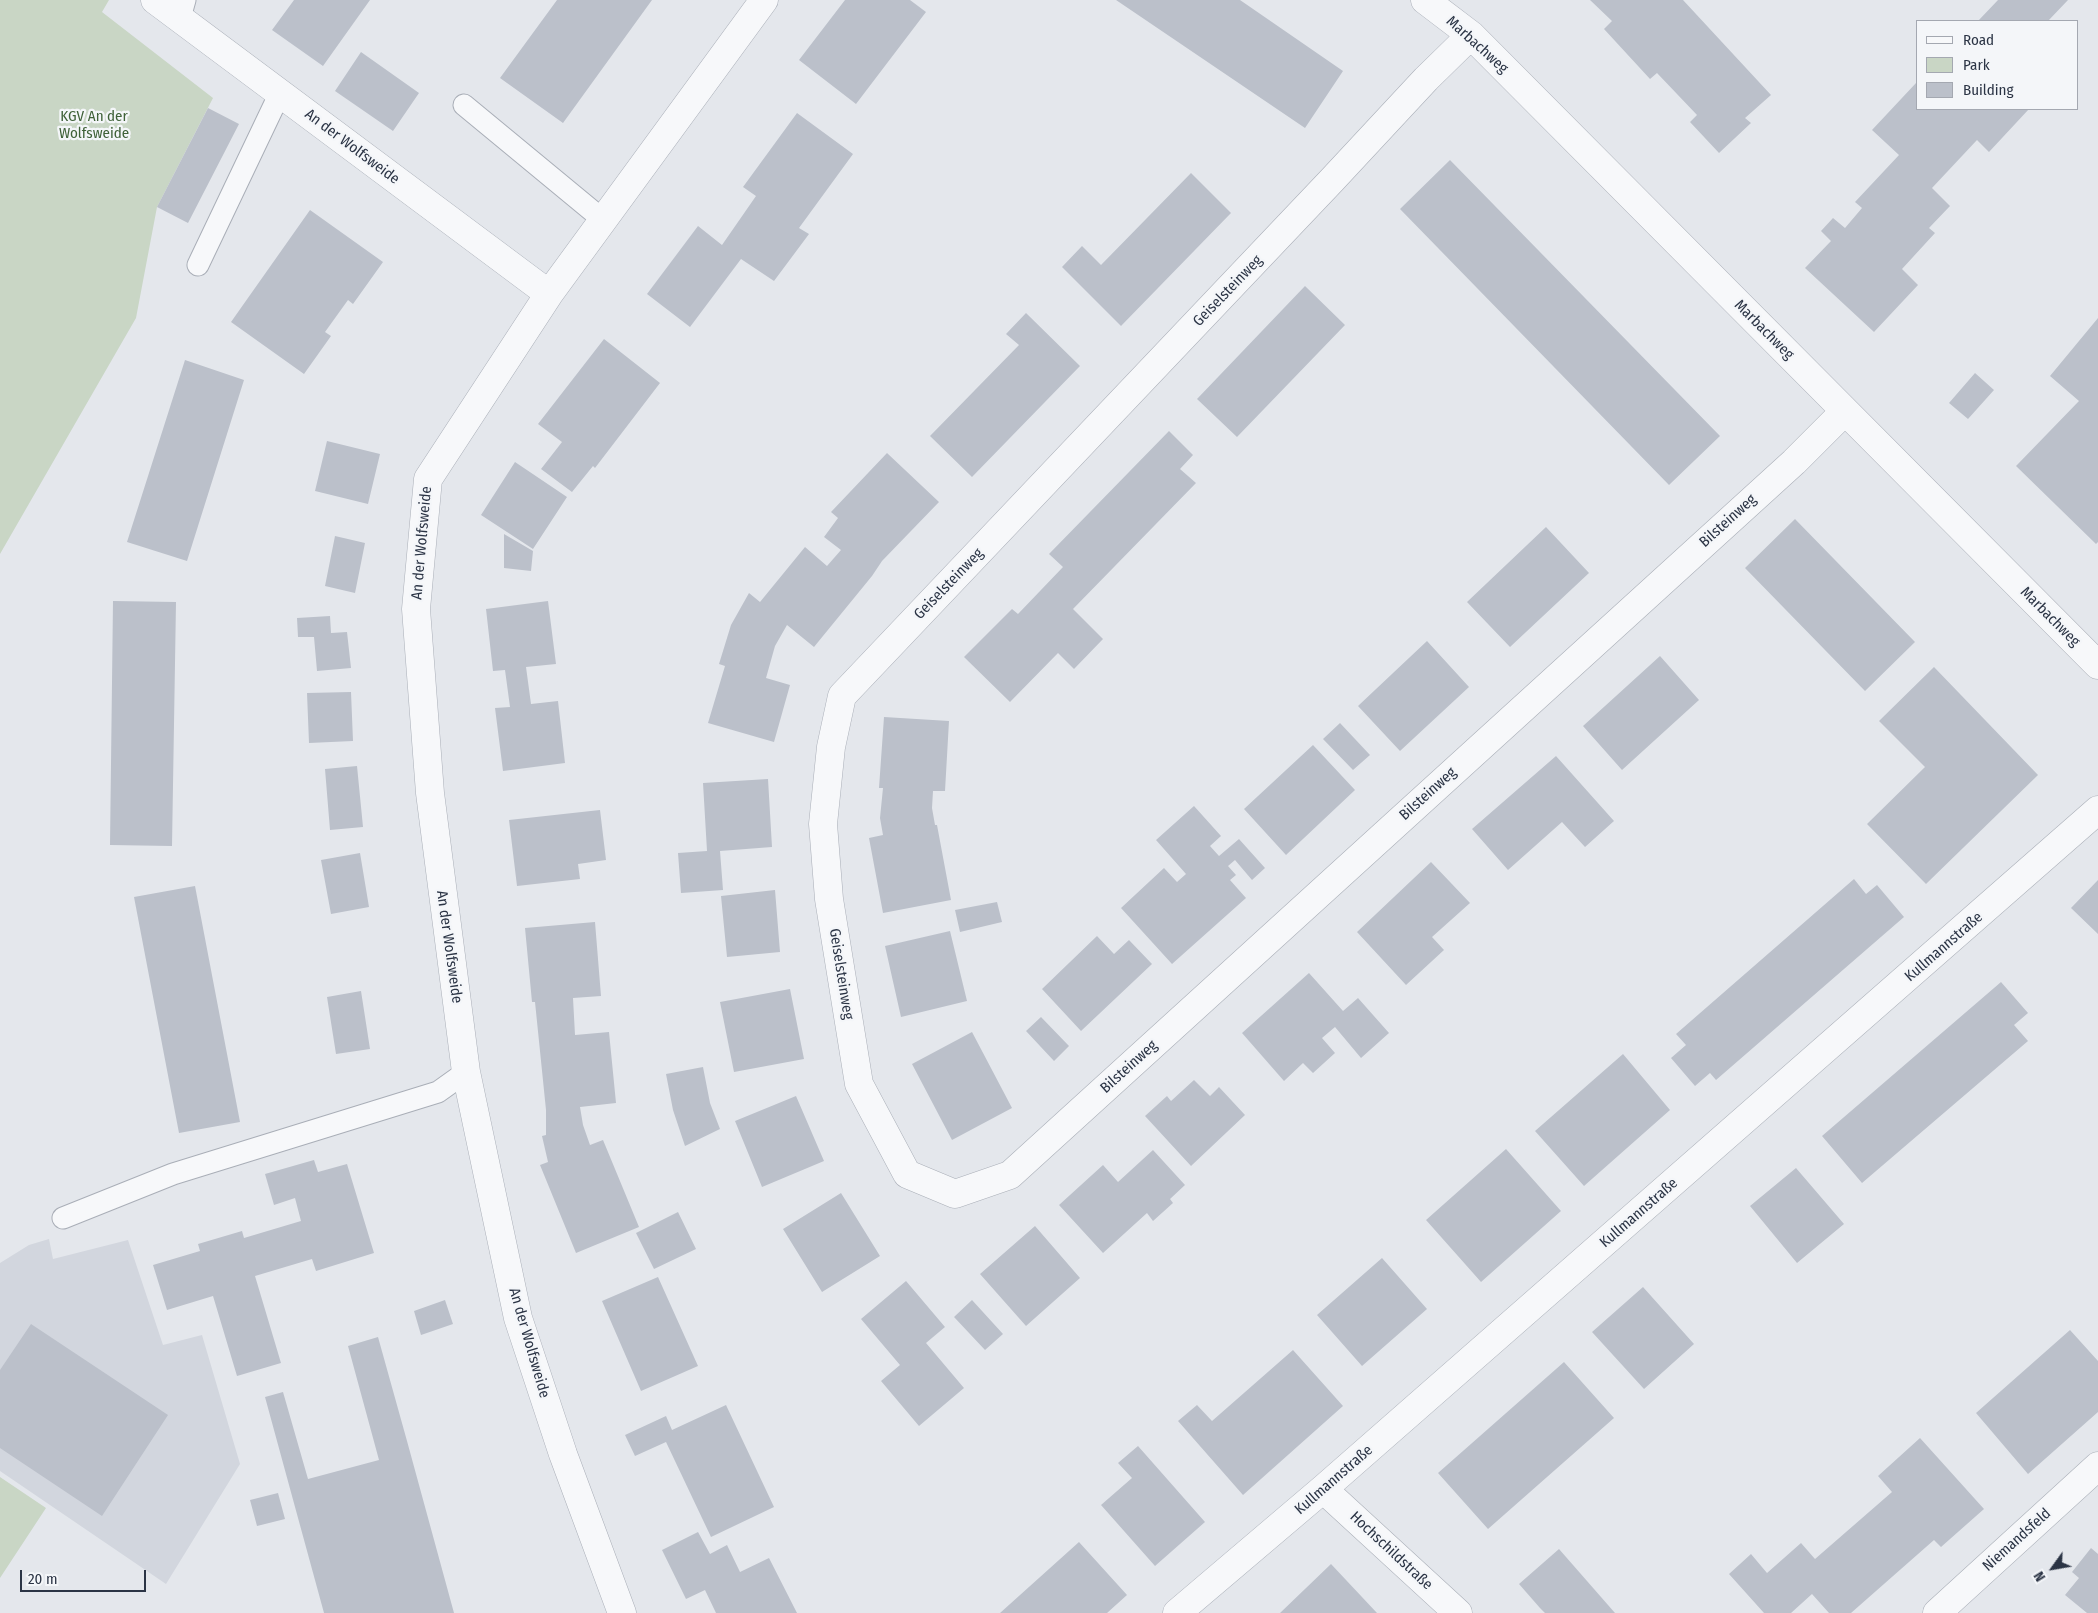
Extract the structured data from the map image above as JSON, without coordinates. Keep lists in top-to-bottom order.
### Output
{
  "streets": {
    "street": [
      "Marbachweg",
      "An der Wolfsweide",
      "Geiselsteinweg",
      "Bilsteinweg",
      "Kullmannstraße",
      "Niemandsfeld",
      "Hochschildstraße"
    ]
  },
  "crossings": [
    ["Marbachweg", "Geiselsteinweg"],
    ["Marbachweg", "Bilsteinweg"],
    ["Geiselsteinweg", "Bilsteinweg"],
    ["Kullmannstraße", "Hochschildstraße"]
  ],
  "parks": ["KGV An der Wolfsweide"],
  "legend": ["Road", "Park", "Building"],
  "scale_bar": "20 m",
  "north": "bottom left"
}
